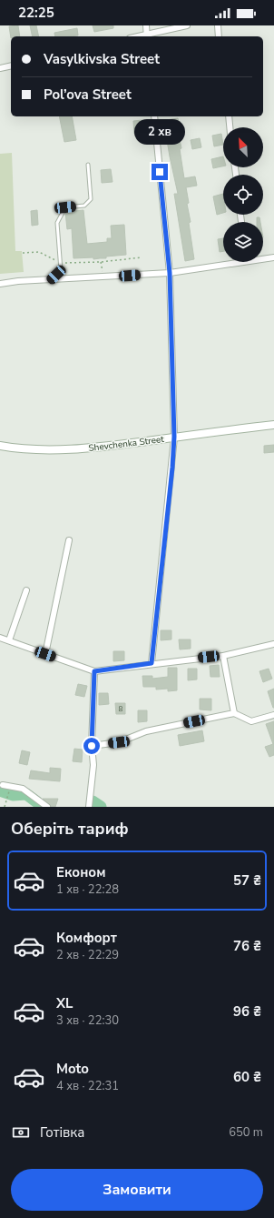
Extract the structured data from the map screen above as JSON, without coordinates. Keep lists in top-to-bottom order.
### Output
{
  "streets": {
    "street": ["Shevchenka Street"]
  },
  "house_numbers": ["8"],
  "north": "top left",
  "page": {
    "status": "22:25",
    "banner": ["Vasylkivska Street", "Pol’ova Street"],
    "bubble": "2 хв",
    "heading": "Оберіть тариф",
    "list": [
      {
        "name": "Економ",
        "note": "1 хв · 22:28",
        "value": "57 ₴"
      },
      {
        "name": "Комфорт",
        "note": "2 хв · 22:29",
        "value": "76 ₴"
      },
      {
        "name": "XL",
        "note": "3 хв · 22:30",
        "value": "96 ₴"
      },
      {
        "name": "Moto",
        "note": "4 хв · 22:31",
        "value": "60 ₴"
      }
    ],
    "pay": ["Готівка", "650 m"],
    "buttons": "Замовити"
  }
}
